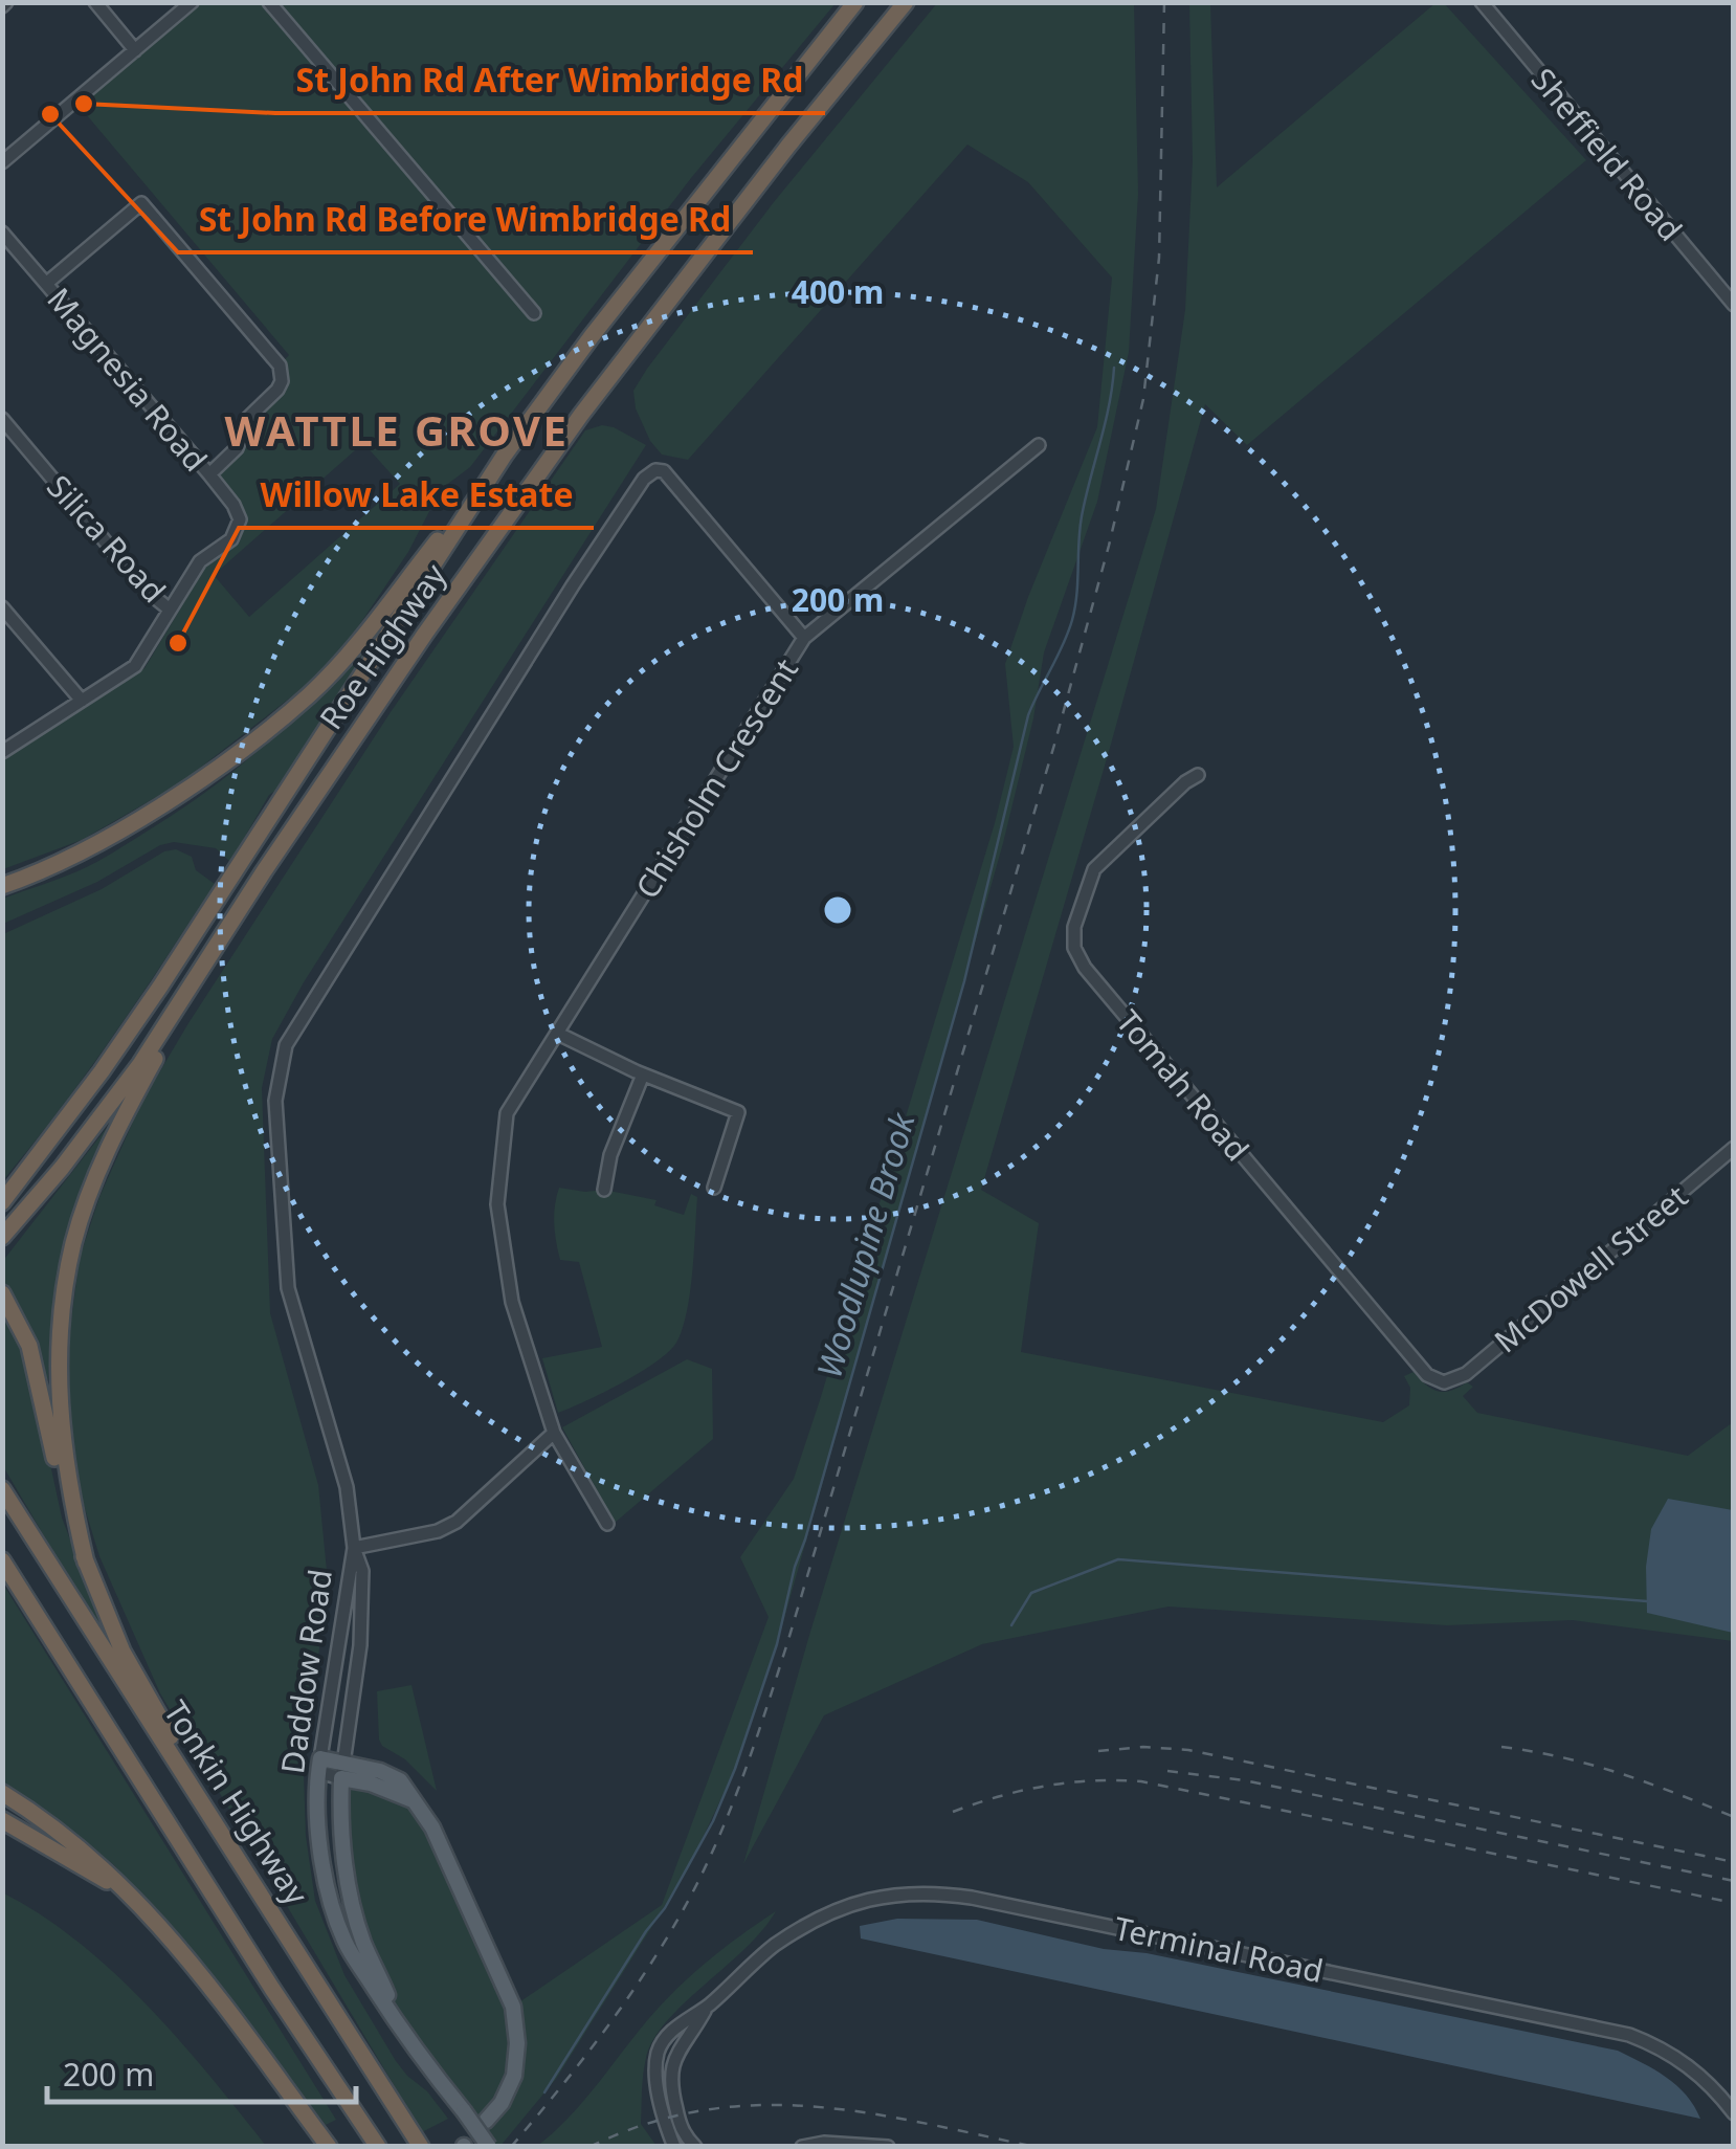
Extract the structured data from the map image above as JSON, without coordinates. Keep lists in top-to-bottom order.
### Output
{
  "streets": {
    "highway": ["Roe Highway", "Tonkin Highway"],
    "main road": ["Daddow Road"],
    "street": [
      "Sheffield Road",
      "Magnesia Road",
      "Silica Road",
      "Chisholm Crescent",
      "Tomah Road",
      "McDowell Street",
      "Terminal Road"
    ]
  },
  "crossings": [
    ["Magnesia Road", "Silica Road"],
    ["Chisholm Crescent", "Daddow Road"],
    ["Tomah Road", "McDowell Street"]
  ],
  "districts": ["WATTLE GROVE"],
  "water": ["Woodlupine Brook"],
  "places": ["St John Rd After Wimbridge Rd", "St John Rd Before Wimbridge Rd", "Willow Lake Estate"],
  "scale_bar": "200 m",
  "rings": ["400 m", "200 m"]
}
